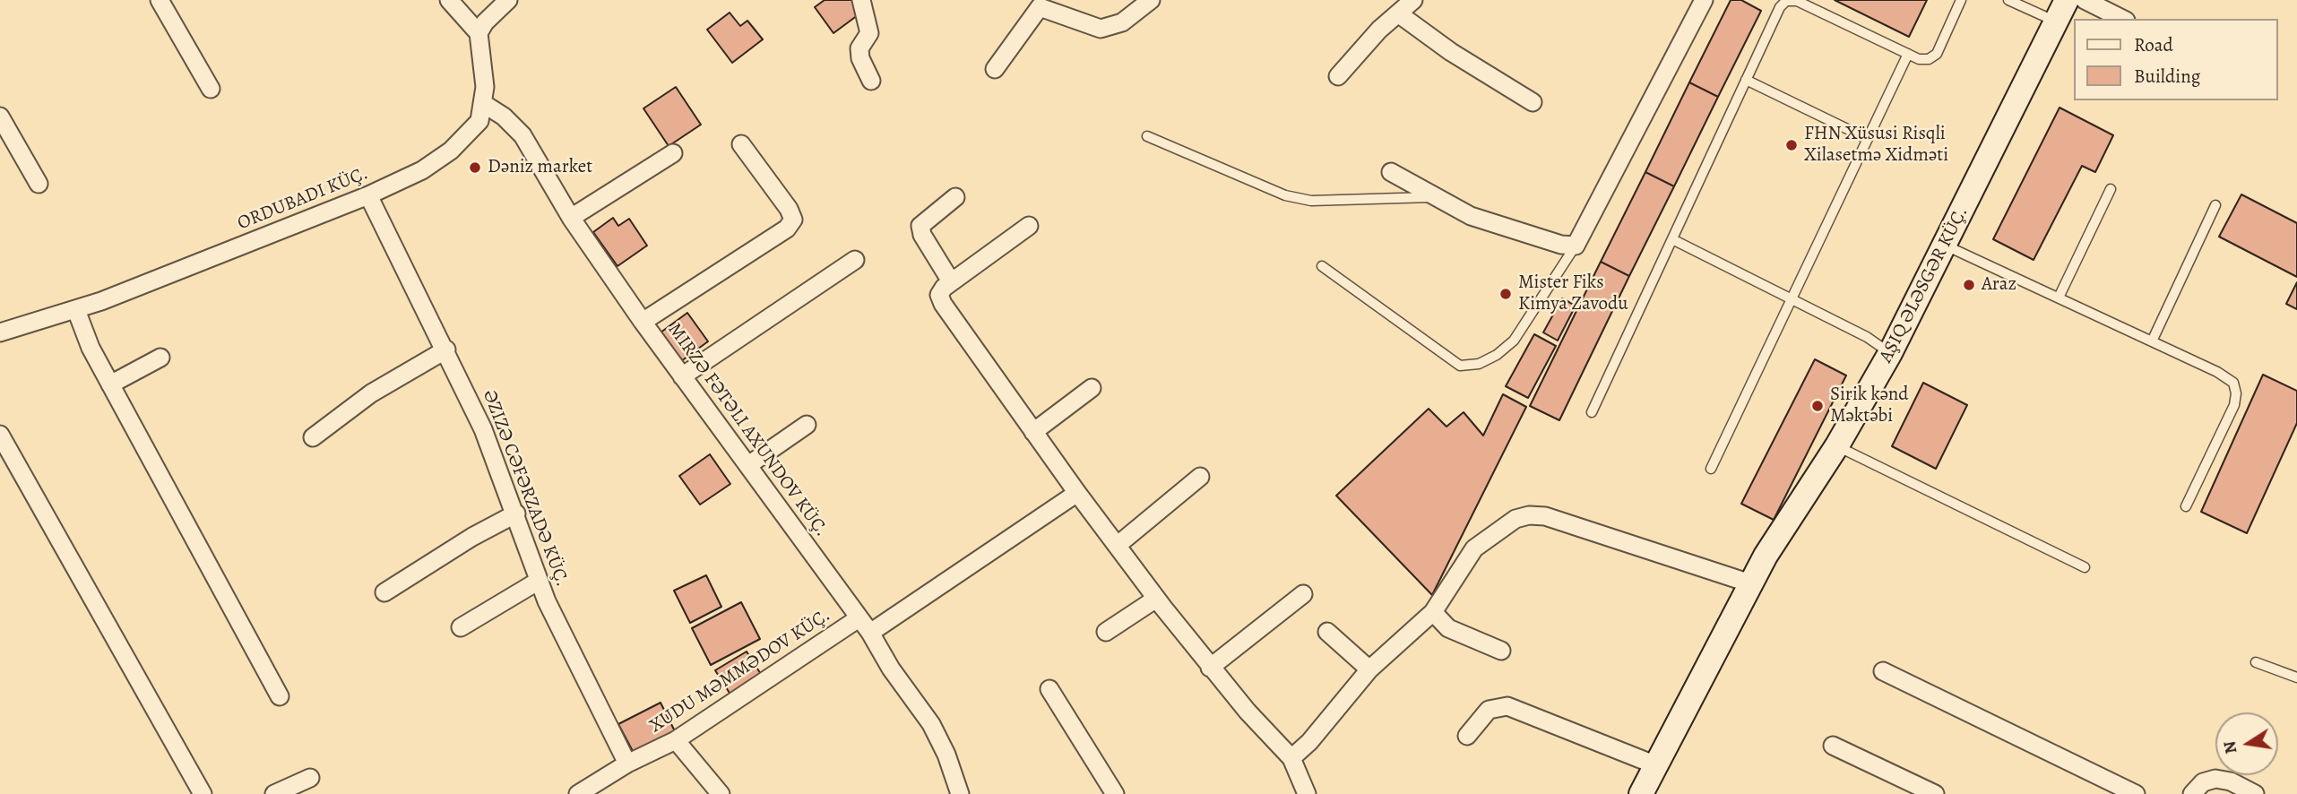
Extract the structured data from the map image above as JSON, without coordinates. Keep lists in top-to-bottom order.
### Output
{
  "streets": {
    "street": [
      "ORDUBADI KÜÇ.",
      "MIRZƏ FƏTƏLI AXUNDOV KÜÇ.",
      "ƏZIZƏ CƏFƏRZADƏ KÜÇ.",
      "XUDU MƏMMƏDOV KÜÇ."
    ]
  },
  "crossings": [
    ["ORDUBADI KÜÇ.", "MIRZƏ FƏTƏLI AXUNDOV KÜÇ."],
    ["ORDUBADI KÜÇ.", "ƏZIZƏ CƏFƏRZADƏ KÜÇ."],
    ["MIRZƏ FƏTƏLI AXUNDOV KÜÇ.", "XUDU MƏMMƏDOV KÜÇ."],
    ["ƏZIZƏ CƏFƏRZADƏ KÜÇ.", "XUDU MƏMMƏDOV KÜÇ."]
  ],
  "places": [
    "FHN Xüsusi Risqli Xilasetmə Xidməti",
    "Dəniz market",
    "Araz",
    "Mister Fiks Kimya Zavodu",
    "Sirik kənd Məktəbi"
  ],
  "legend": ["Road", "Building"],
  "north": "left"
}
